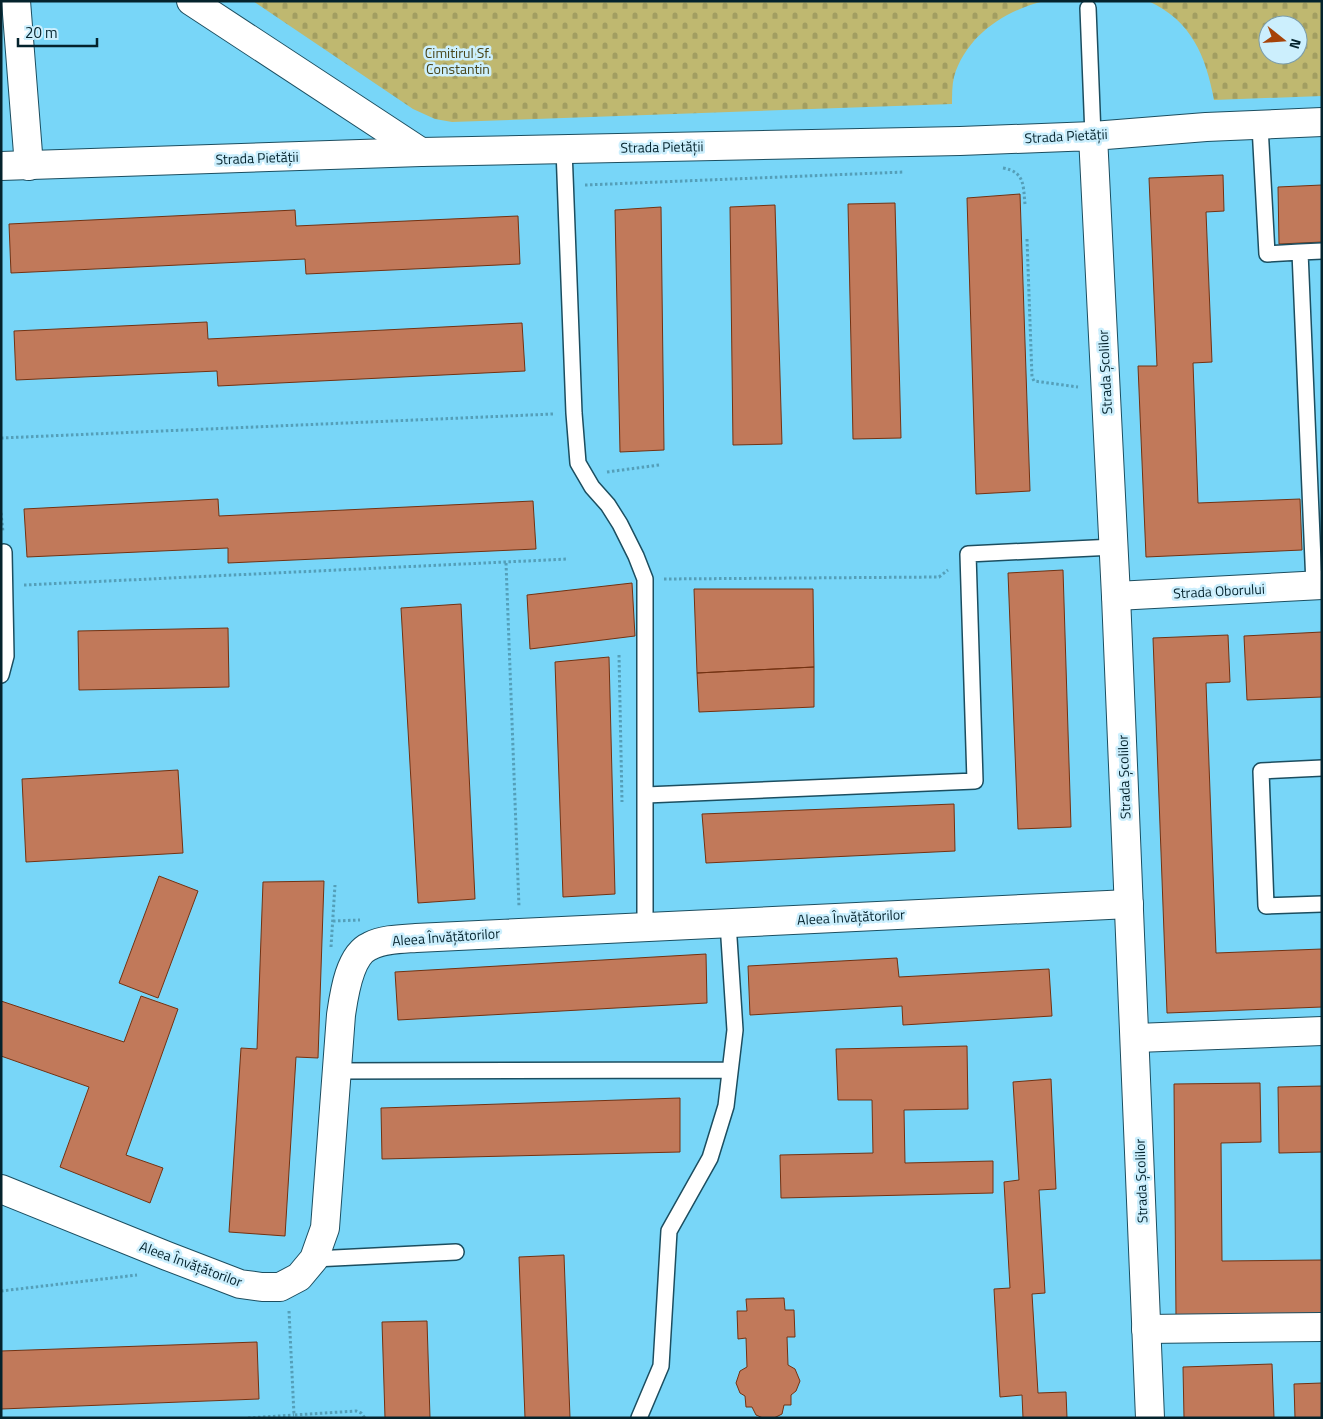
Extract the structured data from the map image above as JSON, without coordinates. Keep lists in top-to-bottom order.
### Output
{
  "streets": {
    "street": [
      "Strada Pietății",
      "Strada Școlilor",
      "Strada Oborului",
      "Aleea Învățătorilor"
    ]
  },
  "crossings": [
    ["Strada Pietății", "Strada Școlilor"],
    ["Strada Școlilor", "Strada Oborului"],
    ["Strada Școlilor", "Aleea Învățătorilor"]
  ],
  "parks": ["Cimitirul Sf. Constantin"],
  "scale_bar": "20 m",
  "north": "right"
}
